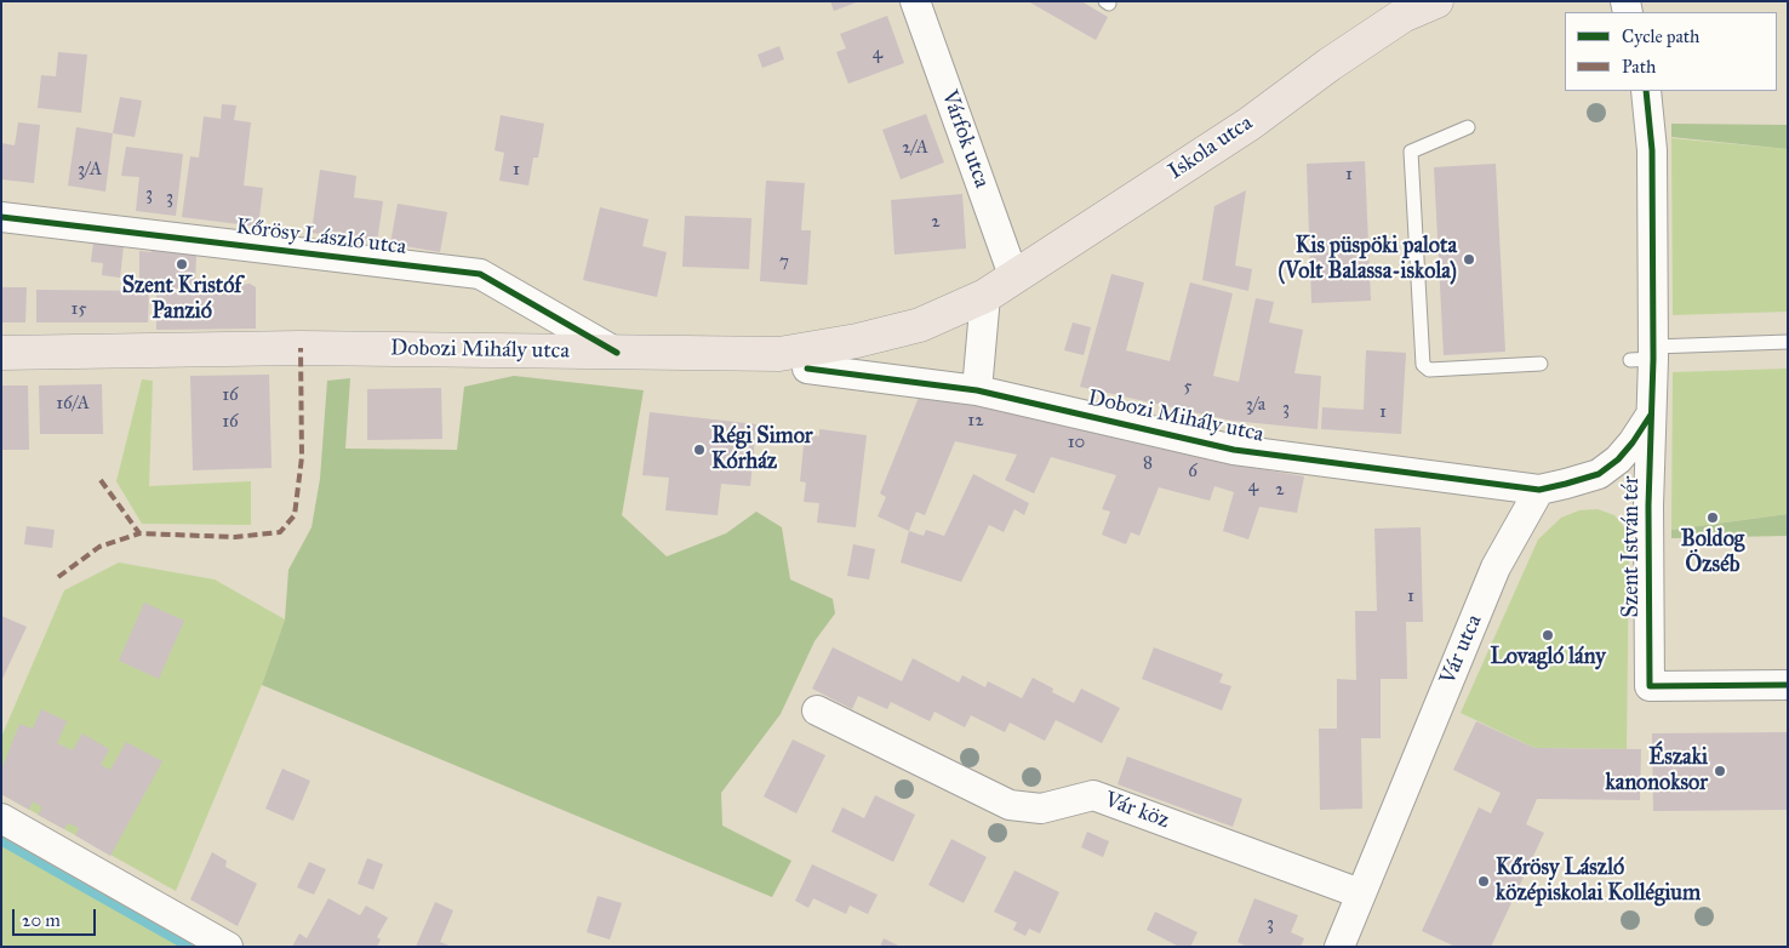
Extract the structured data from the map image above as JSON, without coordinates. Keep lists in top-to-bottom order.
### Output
{
  "streets": {
    "main road": ["Iskola utca", "Dobozi Mihály utca"],
    "street": [
      "Várfok utca",
      "Kőrösy László utca",
      "Szent István tér",
      "Vár utca",
      "Vár köz"
    ]
  },
  "crossings": [
    ["Várfok utca", "Iskola utca"],
    ["Iskola utca", "Dobozi Mihály utca"],
    ["Kőrösy László utca", "Dobozi Mihály utca"],
    ["Dobozi Mihály utca", "Vár utca"],
    ["Vár utca", "Vár köz"]
  ],
  "places": [
    "Kis püspöki palota (Volt Balassa-iskola)",
    "Szent Kristóf Panzió",
    "Régi Simor Kórház",
    "Boldog Özséb",
    "Lovagló lány",
    "Északi kanonoksor",
    "Kőrösy László középiskolai Kollégium"
  ],
  "house_numbers": [
    "4",
    "2/A",
    "3/A",
    "1",
    "1",
    "3",
    "3",
    "2",
    "7",
    "15",
    "5",
    "16",
    "16/A",
    "3/a",
    "3",
    "1",
    "12",
    "16",
    "10",
    "8",
    "6",
    "4",
    "2",
    "1",
    "3"
  ],
  "legend": ["Cycle path", "Path"],
  "scale_bar": "20 m"
}
